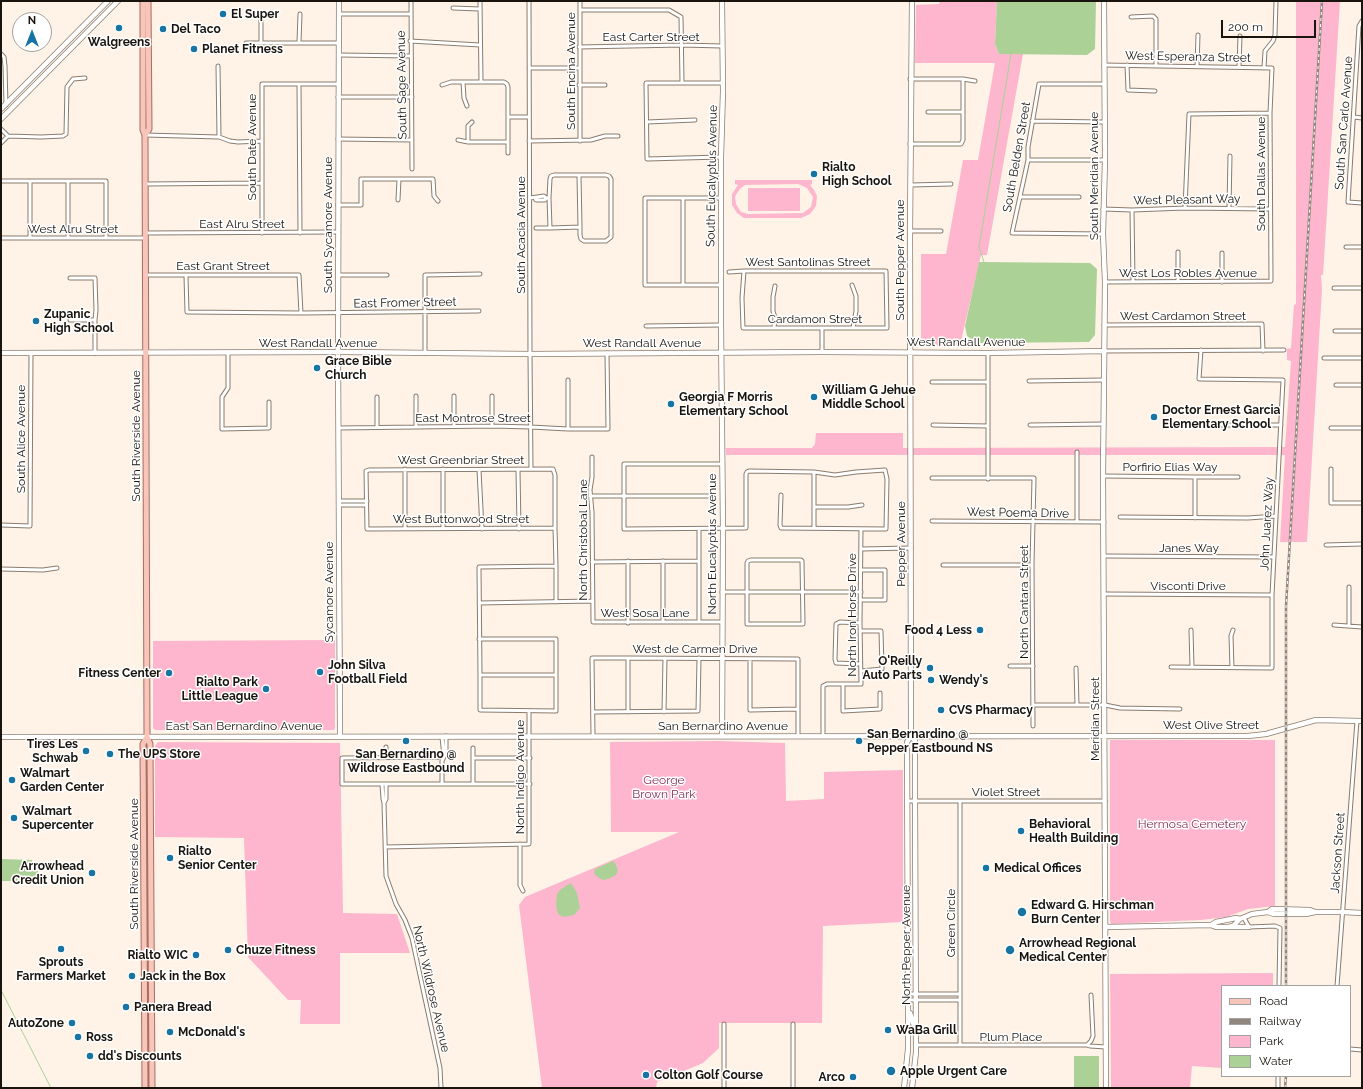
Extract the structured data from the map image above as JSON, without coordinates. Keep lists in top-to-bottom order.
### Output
{
  "streets": {
    "main road": ["South Riverside Avenue"],
    "street": [
      "East Carter Street",
      "West Esperanza Street",
      "South Encina Avenue",
      "South Sage Avenue",
      "South San Carlo Avenue",
      "South Date Avenue",
      "South Belden Street",
      "South Dallas Avenue",
      "South Eucalyptus Avenue",
      "South Meridian Avenue",
      "West Pleasant Way",
      "East Alru Street",
      "South Sycamore Avenue",
      "West Alru Street",
      "South Acacia Avenue",
      "South Pepper Avenue",
      "West Santolinas Street",
      "East Grant Street",
      "West Los Robles Avenue",
      "East Fromer Street",
      "West Cardamon Street",
      "Cardamon Street",
      "West Randall Avenue",
      "East Montrose Street",
      "South Alice Avenue",
      "West Greenbriar Street",
      "Porfirio Elias Way",
      "West Poema Drive",
      "West Buttonwood Street",
      "John Juarez Way",
      "North Christobal Lane",
      "North Eucalyptus Avenue",
      "Pepper Avenue",
      "Janes Way",
      "Visconti Drive",
      "Sycamore Avenue",
      "North Cantara Street",
      "West Sosa Lane",
      "North Iron Horse Drive",
      "West de Carmen Drive",
      "Meridian Street",
      "West Olive Street",
      "East San Bernardino Avenue",
      "San Bernardino Avenue",
      "North Indigo Avenue",
      "Violet Street",
      "Jackson Street",
      "Green Circle",
      "North Pepper Avenue",
      "North Wildrose Avenue",
      "Plum Place"
    ]
  },
  "crossings": [
    ["East Carter Street", "South Encina Avenue"],
    ["East Carter Street", "South Eucalyptus Avenue"],
    ["West Esperanza Street", "South Dallas Avenue"],
    ["West Esperanza Street", "South Meridian Avenue"],
    ["South Date Avenue", "East Alru Street"],
    ["South Belden Street", "South Meridian Avenue"],
    ["South Dallas Avenue", "West Pleasant Way"],
    ["South Dallas Avenue", "West Los Robles Avenue"],
    ["South Eucalyptus Avenue", "West Randall Avenue"],
    ["South Eucalyptus Avenue", "North Eucalyptus Avenue"],
    ["South Meridian Avenue", "West Pleasant Way"],
    ["South Meridian Avenue", "West Los Robles Avenue"],
    ["South Meridian Avenue", "West Cardamon Street"],
    ["South Meridian Avenue", "West Randall Avenue"],
    ["South Meridian Avenue", "Meridian Street"],
    ["East Alru Street", "South Sycamore Avenue"],
    ["East Alru Street", "West Alru Street"],
    ["East Alru Street", "South Riverside Avenue"],
    ["South Sycamore Avenue", "East Fromer Street"],
    ["South Sycamore Avenue", "West Randall Avenue"],
    ["South Sycamore Avenue", "East Montrose Street"],
    ["South Sycamore Avenue", "Sycamore Avenue"],
    ["West Alru Street", "South Riverside Avenue"],
    ["South Acacia Avenue", "West Randall Avenue"],
    ["South Acacia Avenue", "East Montrose Street"],
    ["South Acacia Avenue", "West Greenbriar Street"],
    ["South Pepper Avenue", "West Randall Avenue"],
    ["South Pepper Avenue", "Pepper Avenue"],
    ["West Santolinas Street", "Cardamon Street"],
    ["East Grant Street", "East Fromer Street"],
    ["East Grant Street", "South Riverside Avenue"],
    ["West Cardamon Street", "West Randall Avenue"],
    ["West Randall Avenue", "East Montrose Street"],
    ["West Randall Avenue", "South Riverside Avenue"],
    ["West Randall Avenue", "South Alice Avenue"],
    ["West Randall Avenue", "John Juarez Way"],
    ["West Randall Avenue", "North Eucalyptus Avenue"],
    ["West Randall Avenue", "Pepper Avenue"],
    ["West Randall Avenue", "Meridian Street"],
    ["South Riverside Avenue", "East San Bernardino Avenue"],
    ["West Greenbriar Street", "West Buttonwood Street"],
    ["Porfirio Elias Way", "Meridian Street"],
    ["West Poema Drive", "North Cantara Street"],
    ["West Poema Drive", "Meridian Street"],
    ["John Juarez Way", "Janes Way"],
    ["John Juarez Way", "Visconti Drive"],
    ["North Christobal Lane", "West Sosa Lane"],
    ["North Eucalyptus Avenue", "West Sosa Lane"],
    ["North Eucalyptus Avenue", "West de Carmen Drive"],
    ["North Eucalyptus Avenue", "San Bernardino Avenue"],
    ["Pepper Avenue", "San Bernardino Avenue"],
    ["Pepper Avenue", "Violet Street"],
    ["Pepper Avenue", "North Pepper Avenue"],
    ["Janes Way", "Meridian Street"],
    ["Visconti Drive", "Meridian Street"],
    ["Sycamore Avenue", "East San Bernardino Avenue"],
    ["Sycamore Avenue", "San Bernardino Avenue"],
    ["Meridian Street", "West Olive Street"],
    ["Meridian Street", "San Bernardino Avenue"],
    ["Meridian Street", "Violet Street"],
    ["Meridian Street", "Plum Place"],
    ["West Olive Street", "San Bernardino Avenue"],
    ["West Olive Street", "Jackson Street"],
    ["East San Bernardino Avenue", "San Bernardino Avenue"],
    ["San Bernardino Avenue", "North Indigo Avenue"],
    ["Violet Street", "Green Circle"],
    ["Violet Street", "North Pepper Avenue"],
    ["Green Circle", "Plum Place"],
    ["North Pepper Avenue", "Plum Place"]
  ],
  "parks": ["George Brown Park", "Hermosa Cemetery"],
  "places": [
    "El Super",
    "Walgreens",
    "Del Taco",
    "Planet Fitness",
    "Rialto High School",
    "Zupanic High School",
    "Grace Bible Church",
    "William G Jehue Middle School",
    "Georgia F Morris Elementary School",
    "Doctor Ernest Garcia Elementary School",
    "Food 4 Less",
    "O'Reilly Auto Parts",
    "John Silva Football Field",
    "Fitness Center",
    "Wendy's",
    "Rialto Park Little League",
    "CVS Pharmacy",
    "San Bernardino @ Wildrose Eastbound",
    "San Bernardino @ Pepper Eastbound NS",
    "Tires Les Schwab",
    "The UPS Store",
    "Walmart Garden Center",
    "Walmart Supercenter",
    "Behavioral Health Building",
    "Rialto Senior Center",
    "Medical Offices",
    "Arrowhead Credit Union",
    "Edward G. Hirschman Burn Center",
    "Sprouts Farmers Market",
    "Chuze Fitness",
    "Arrowhead Regional Medical Center",
    "Rialto WIC",
    "Jack in the Box",
    "Panera Bread",
    "AutoZone",
    "WaBa Grill",
    "McDonald's",
    "Ross",
    "dd's Discounts",
    "Apple Urgent Care",
    "Colton Golf Course",
    "Arco"
  ],
  "legend": [
    "Road",
    "Railway",
    "Park",
    "Water"
  ],
  "scale_bar": "200 m",
  "north": "top"
}
